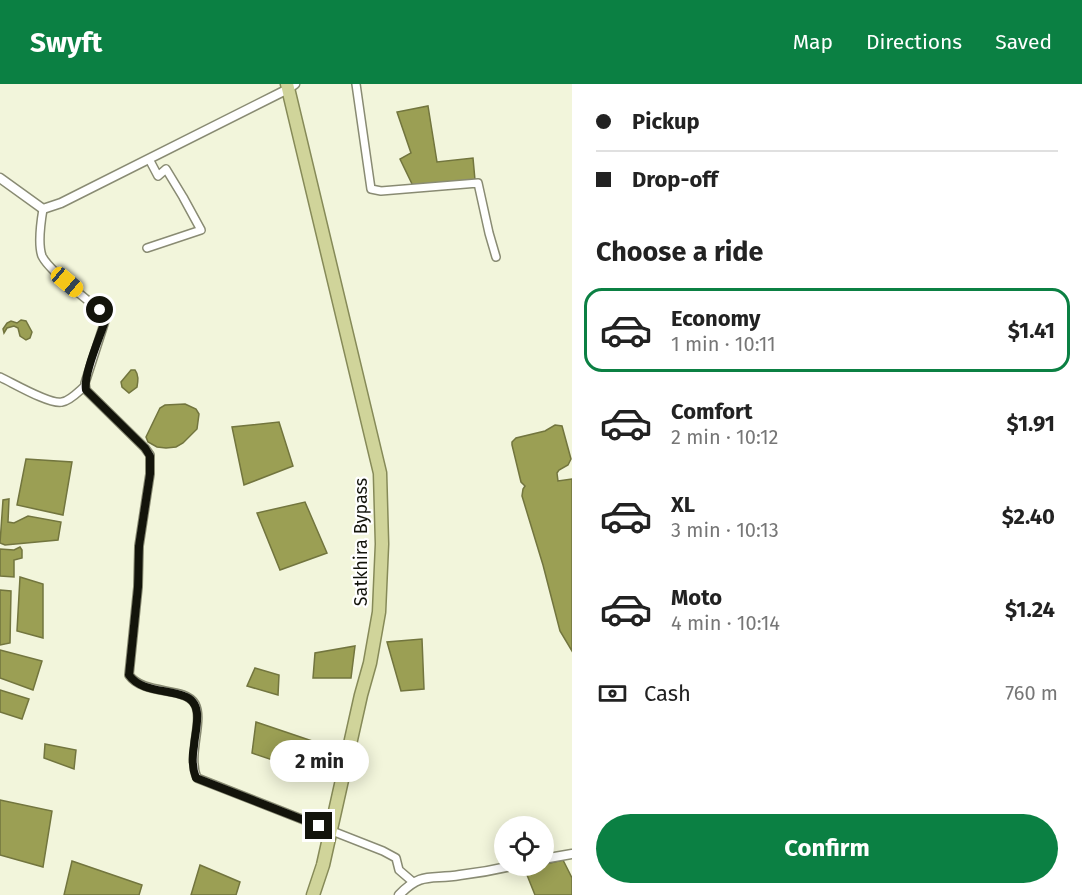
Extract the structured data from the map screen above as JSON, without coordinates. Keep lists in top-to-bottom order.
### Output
{
  "streets": {
    "highway": ["Satkhira Bypass"]
  },
  "page": {
    "header": "Swyft",
    "nav": ["Map", "Directions", "Saved"],
    "banner": ["Pickup", "Drop-off"],
    "heading": "Choose a ride",
    "list": [
      {
        "name": "Economy",
        "note": "1 min · 10:11",
        "value": "$1.41"
      },
      {
        "name": "Comfort",
        "note": "2 min · 10:12",
        "value": "$1.91"
      },
      {
        "name": "XL",
        "note": "3 min · 10:13",
        "value": "$2.40"
      },
      {
        "name": "Moto",
        "note": "4 min · 10:14",
        "value": "$1.24"
      }
    ],
    "pay": ["Cash", "760 m"],
    "bubble": "2 min",
    "buttons": "Confirm"
  }
}
